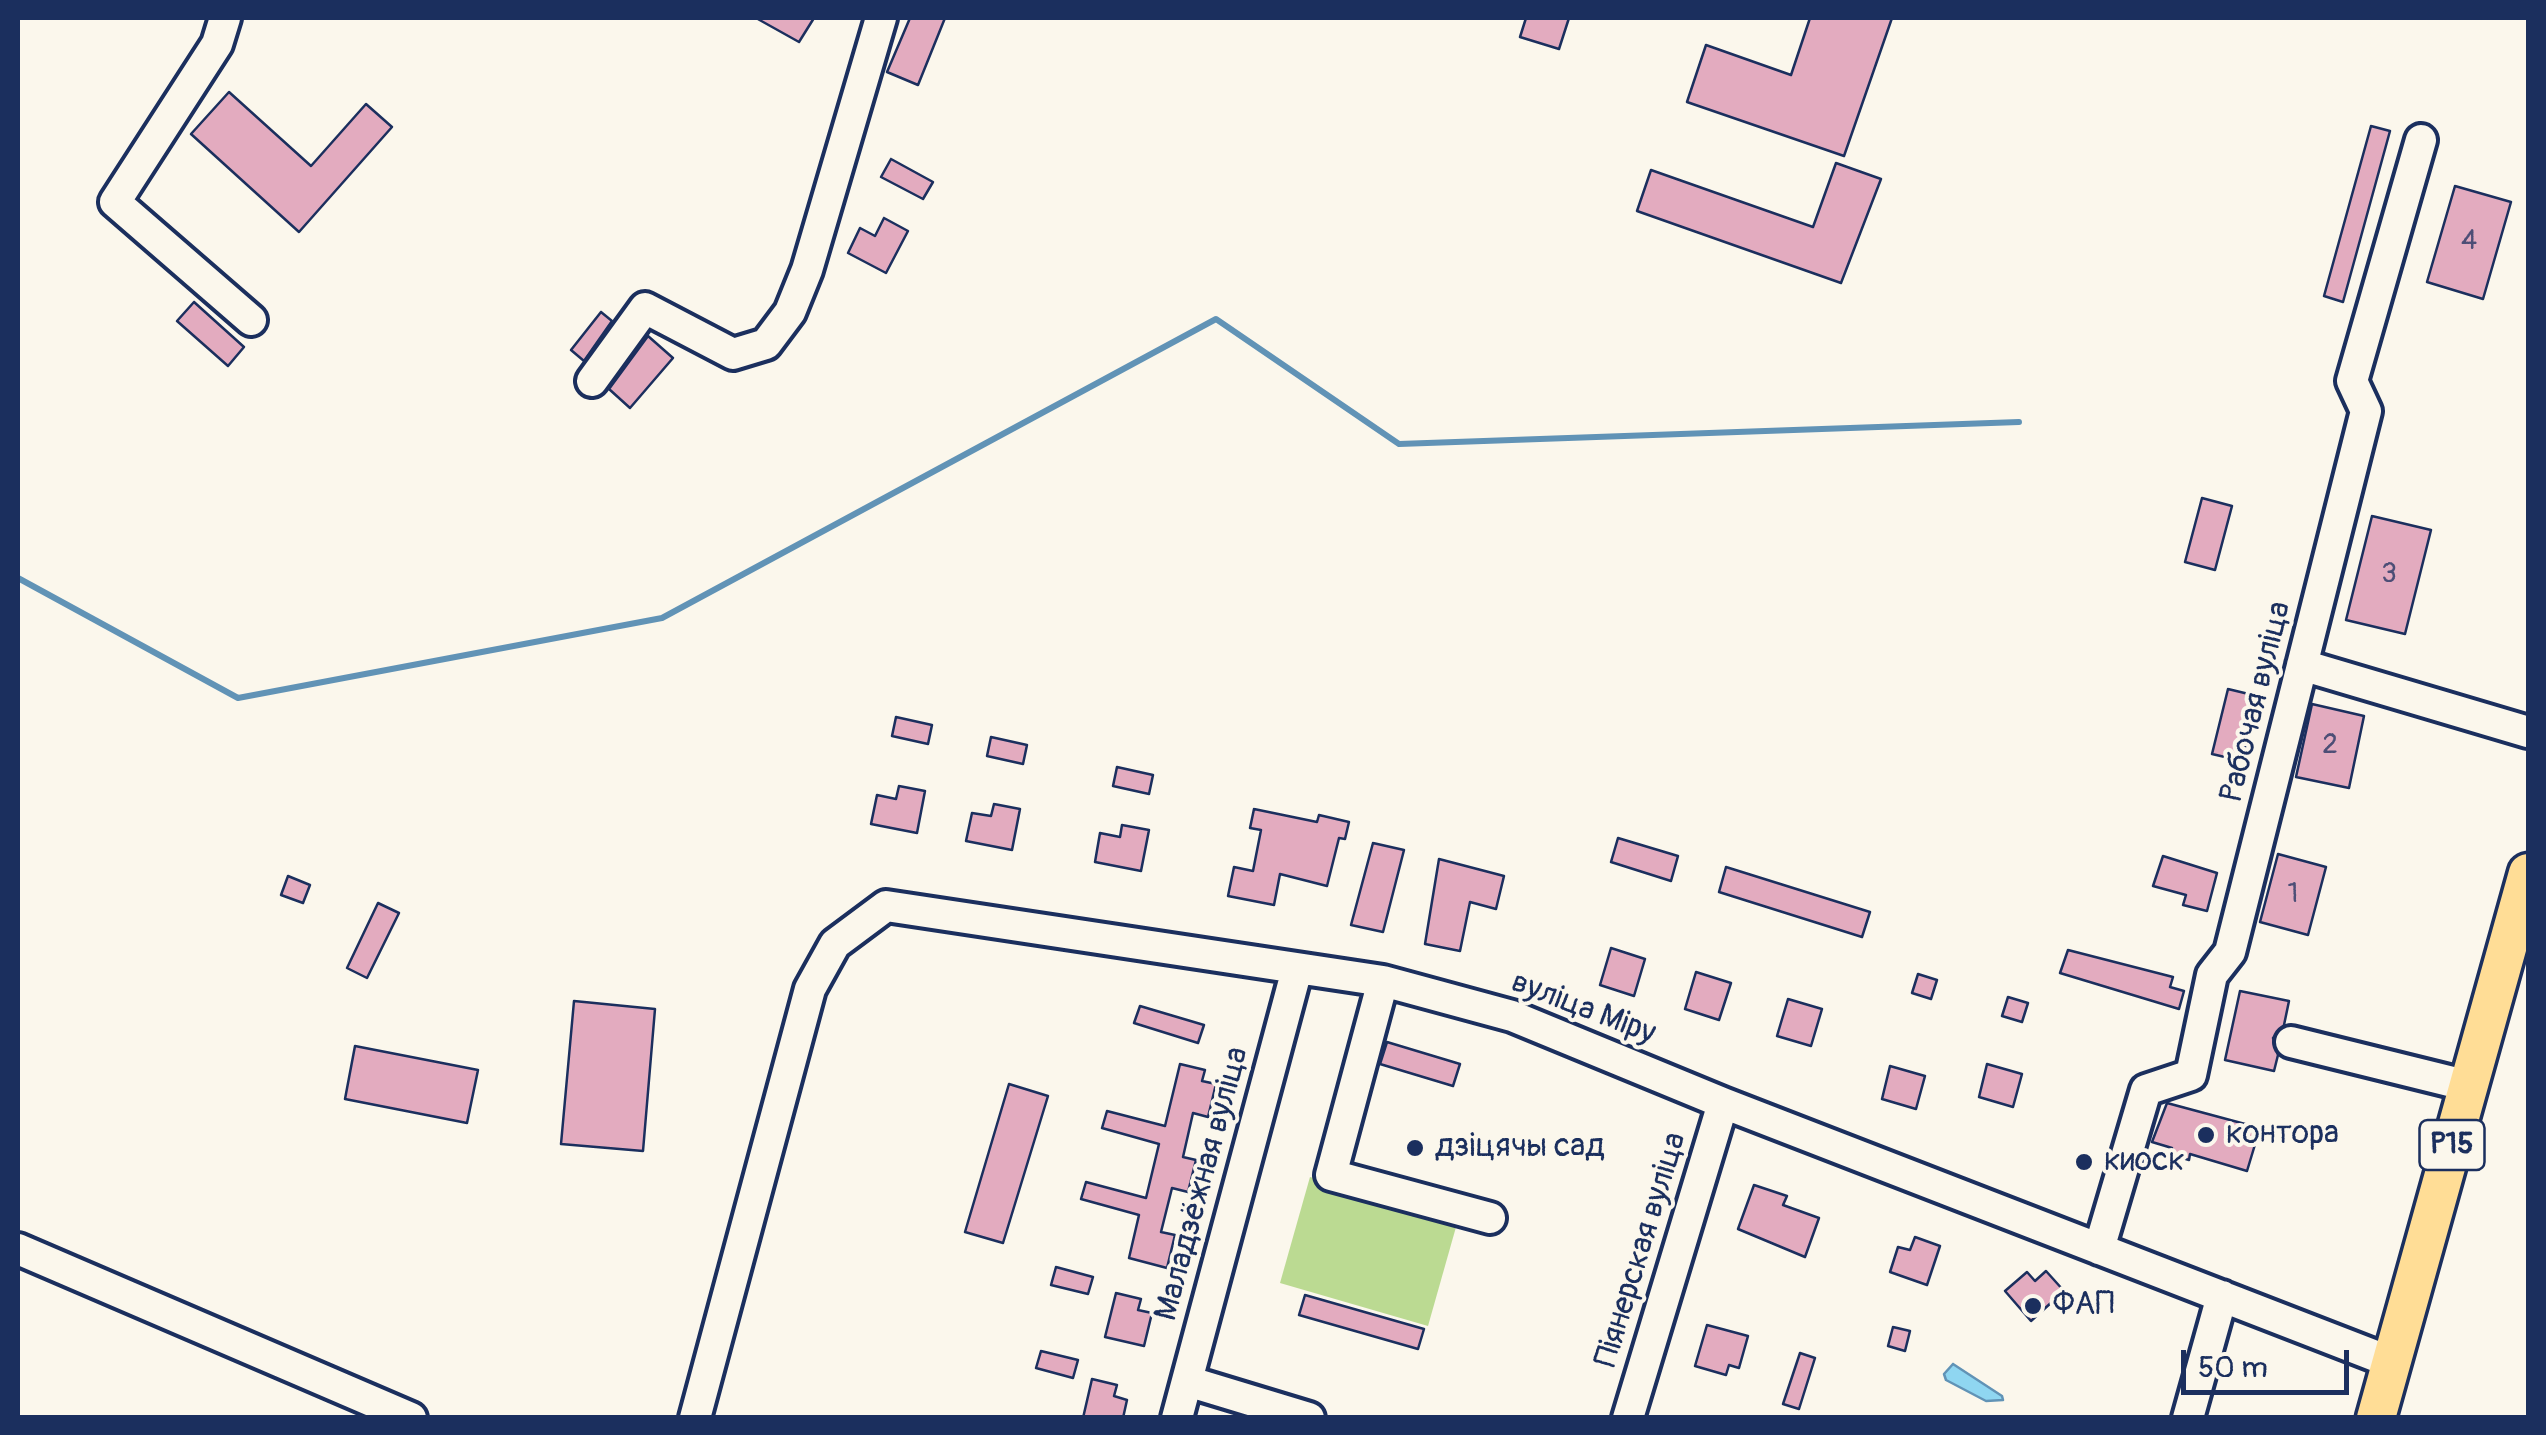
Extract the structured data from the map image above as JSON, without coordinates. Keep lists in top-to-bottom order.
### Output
{
  "streets": {
    "main road": ["Р15"],
    "street": [
      "Рабочая вуліца",
      "вуліца Міру",
      "Маладзёжная вуліца",
      "Піянерская вуліца"
    ]
  },
  "crossings": [
    ["Рабочая вуліца", "вуліца Міру"],
    ["вуліца Міру", "Р15"],
    ["вуліца Міру", "Маладзёжная вуліца"],
    ["вуліца Міру", "Піянерская вуліца"]
  ],
  "places": [
    "контора",
    "дзіцячы сад",
    "киоск",
    "ФАП"
  ],
  "house_numbers": [
    "4",
    "3",
    "2",
    "1"
  ],
  "scale_bar": "50 m"
}
